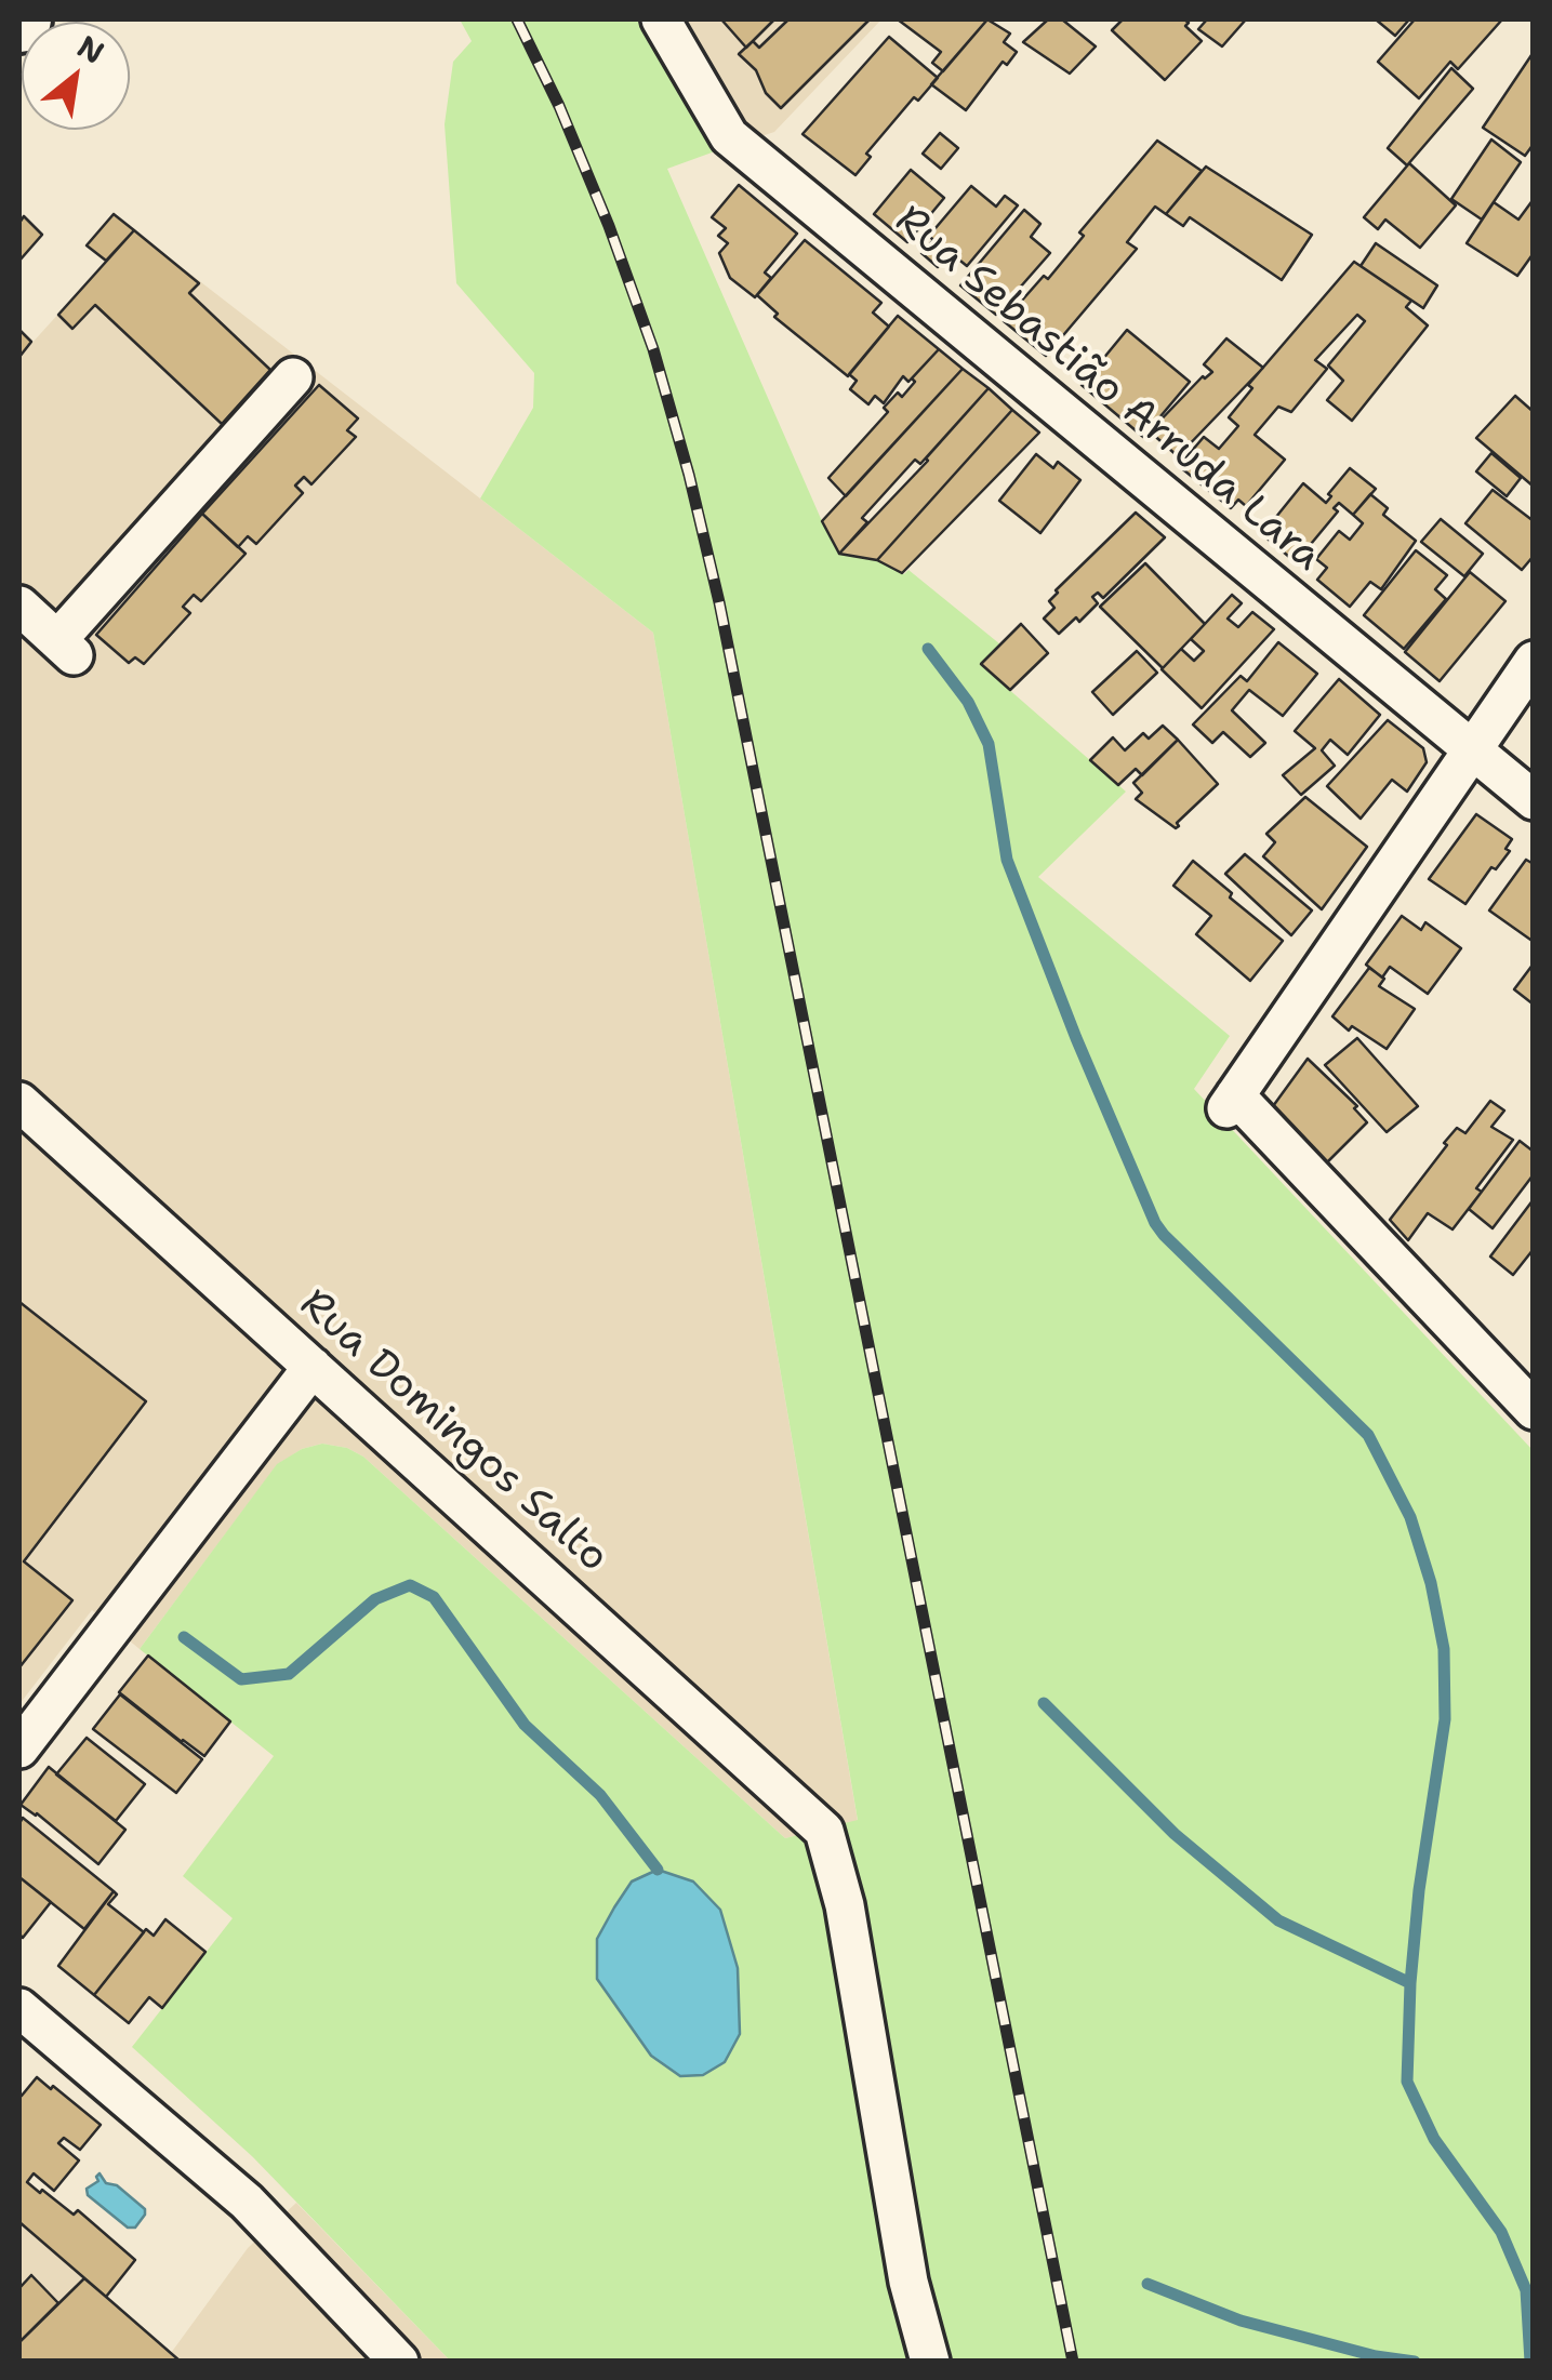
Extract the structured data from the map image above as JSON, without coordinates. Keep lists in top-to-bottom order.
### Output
{
  "streets": {
    "street": ["Rua Sebastião Arruda Lara", "Rua Domingos Salto"]
  },
  "north": "top right"
}
